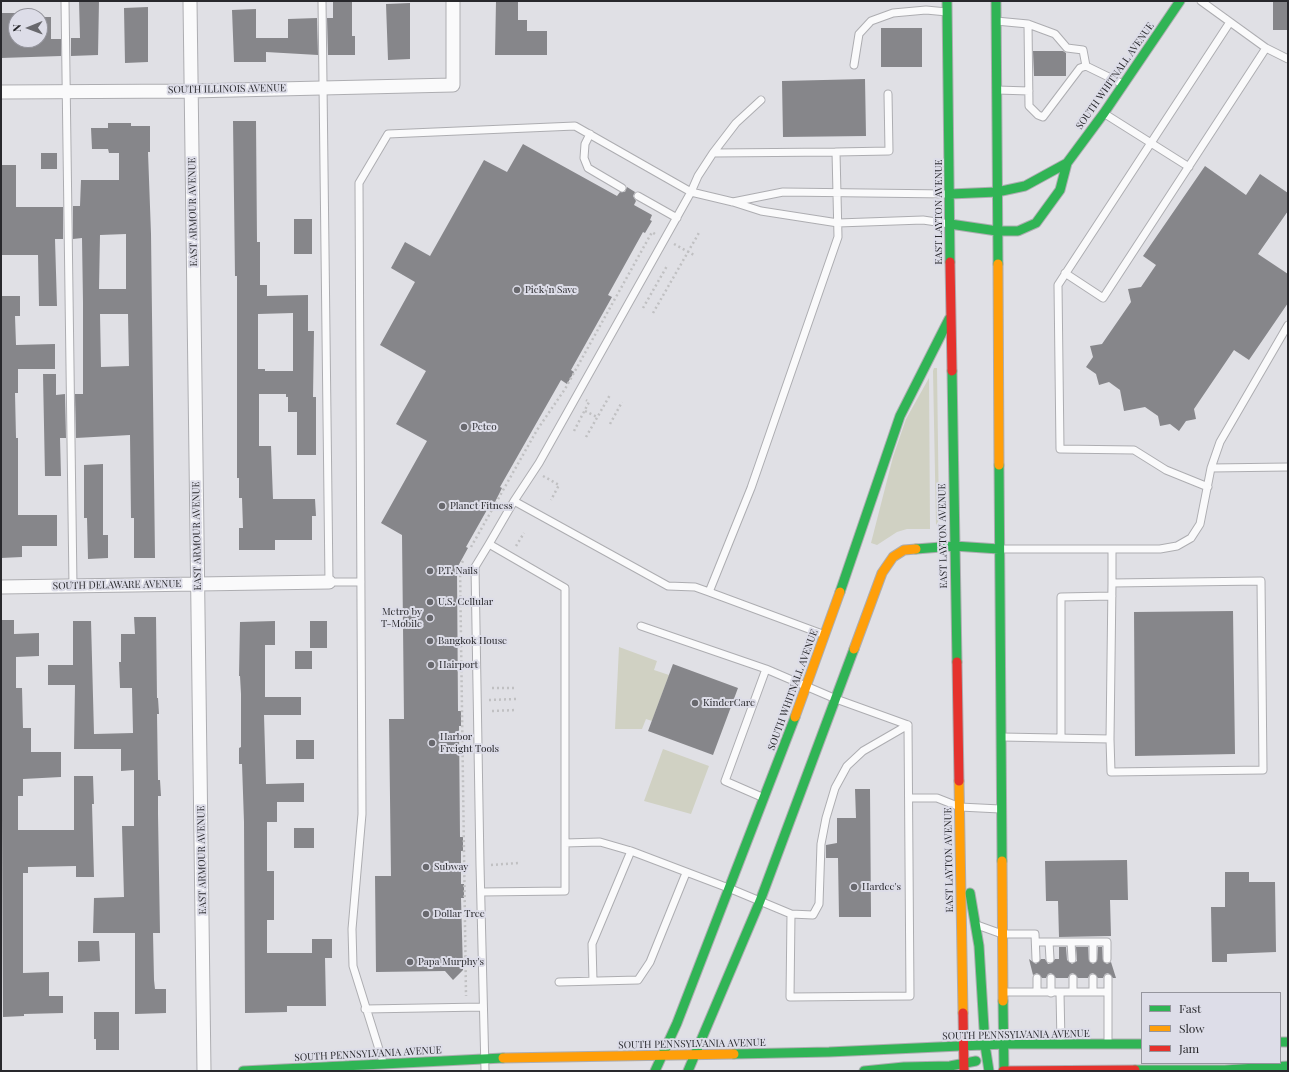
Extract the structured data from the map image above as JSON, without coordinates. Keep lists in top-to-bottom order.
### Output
{
  "streets": {
    "main road": ["SOUTH WHITNALL AVENUE", "EAST LAYTON AVENUE", "SOUTH PENNSYLVANIA AVENUE"],
    "street": ["SOUTH ILLINOIS AVENUE", "EAST ARMOUR AVENUE", "SOUTH DELAWARE AVENUE"]
  },
  "crossings": [
    ["SOUTH WHITNALL AVENUE", "EAST LAYTON AVENUE"],
    ["SOUTH WHITNALL AVENUE", "SOUTH PENNSYLVANIA AVENUE"],
    ["SOUTH ILLINOIS AVENUE", "EAST ARMOUR AVENUE"],
    ["EAST ARMOUR AVENUE", "SOUTH DELAWARE AVENUE"],
    ["EAST LAYTON AVENUE", "SOUTH PENNSYLVANIA AVENUE"]
  ],
  "places": [
    "Pick 'n Save",
    "Petco",
    "Planet Fitness",
    "P.T. Nails",
    "U.S. Cellular",
    "Metro by T-Mobile",
    "Bangkok House",
    "Hairport",
    "KinderCare",
    "Harbor Freight Tools",
    "Subway",
    "Hardee's",
    "Dollar Tree",
    "Papa Murphy's"
  ],
  "legend": ["Fast", "Slow", "Jam"],
  "north": "left"
}
